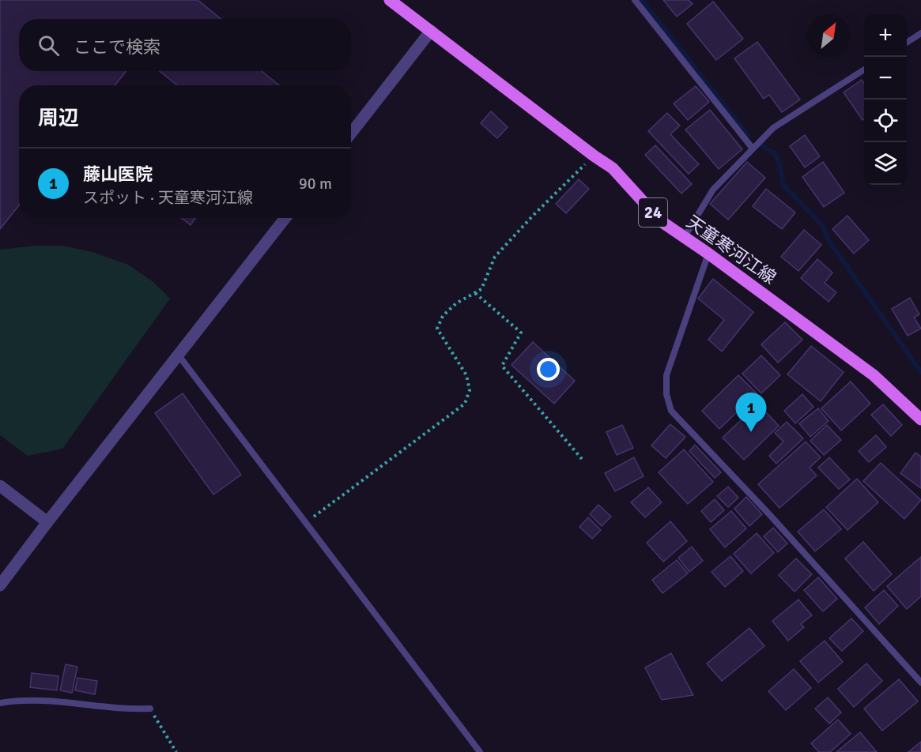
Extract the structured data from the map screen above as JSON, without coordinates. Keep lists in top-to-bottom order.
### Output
{
  "streets": {
    "main road": ["24", "天童寒河江線"]
  },
  "north": "top right",
  "page": {
    "map_buttons": ["+", "−"],
    "search": "ここで検索",
    "heading": "周辺",
    "list": [
      {
        "mark": "1",
        "name": "藤山医院",
        "note": "スポット · 天童寒河江線",
        "value": "90 m"
      }
    ],
    "pins": "1"
  }
}
